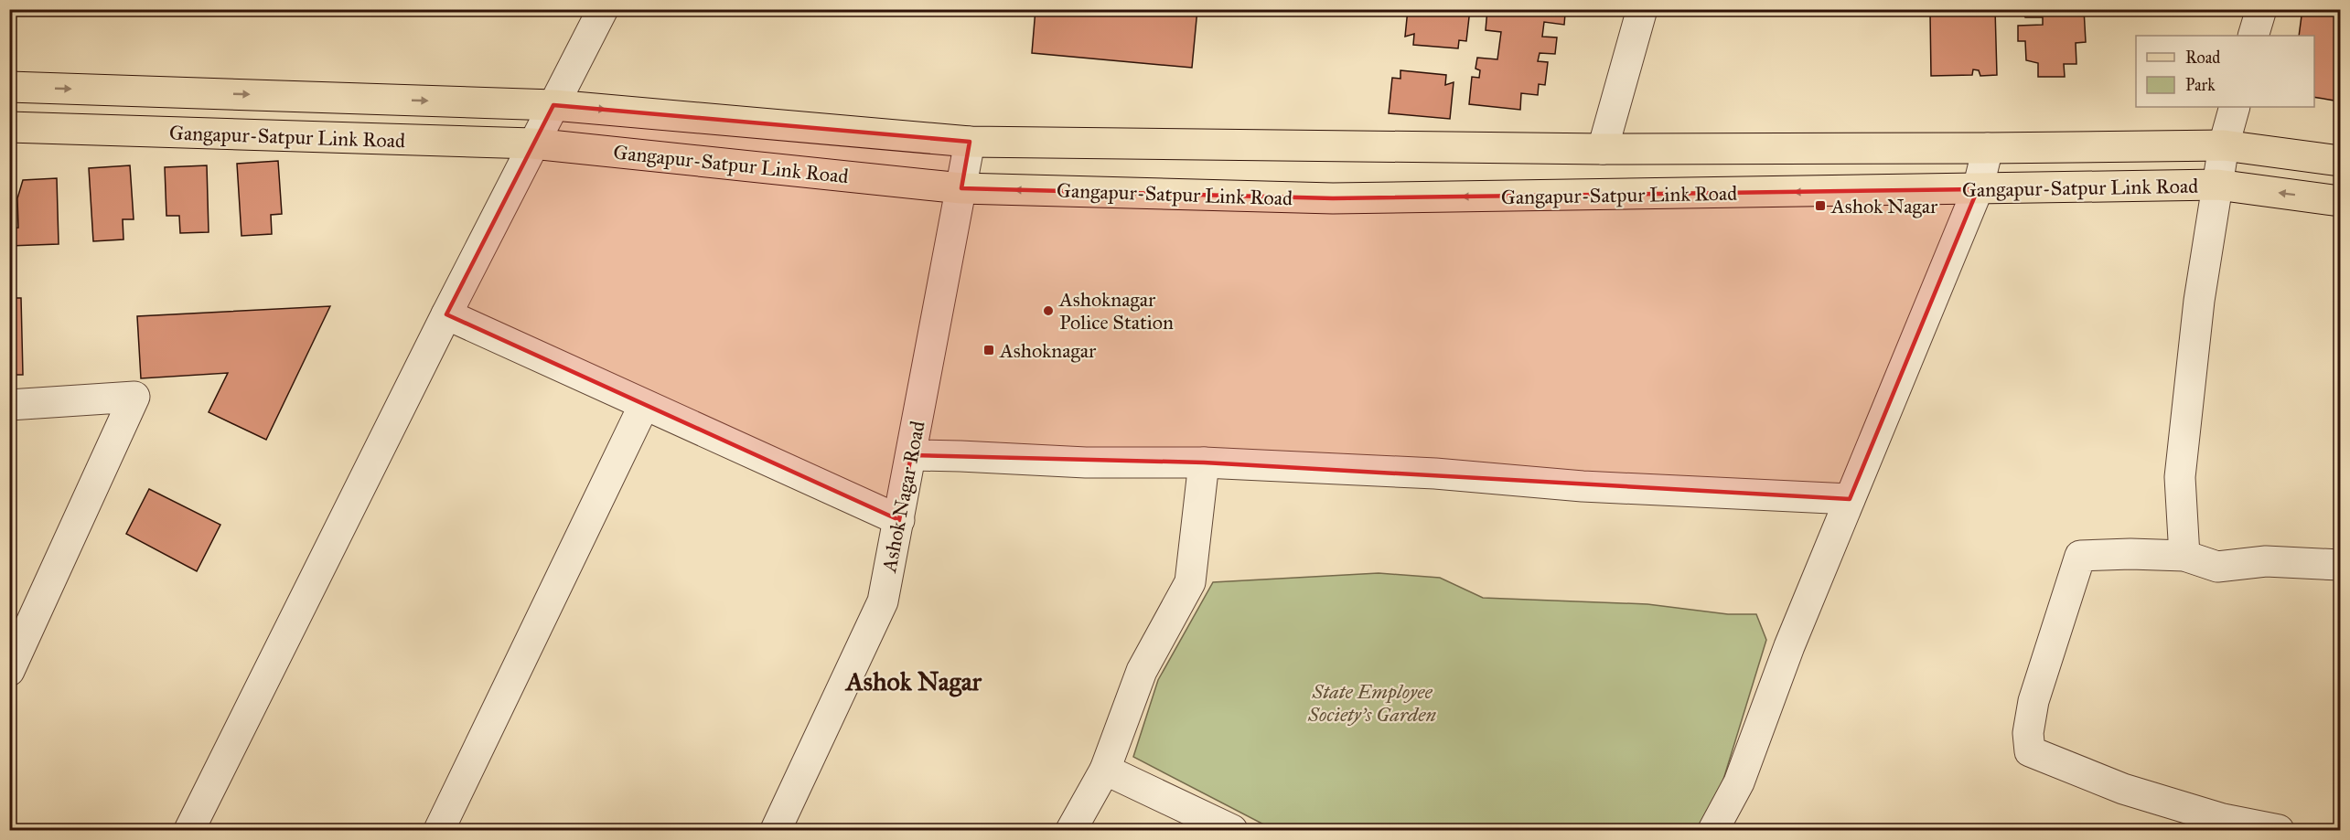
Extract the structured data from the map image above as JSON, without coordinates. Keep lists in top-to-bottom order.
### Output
{
  "streets": {
    "main road": ["Gangapur-Satpur Link Road"],
    "street": ["Ashok Nagar Road"]
  },
  "crossings": [
    ["Gangapur-Satpur Link Road", "Ashok Nagar Road"]
  ],
  "districts": ["Ashok Nagar"],
  "parks": ["State Employee Society's Garden"],
  "places": {
    "transit": ["Ashok Nagar", "Ashoknagar"],
    "other": ["Ashoknagar Police Station"]
  },
  "legend": ["Road", "Park"]
}
